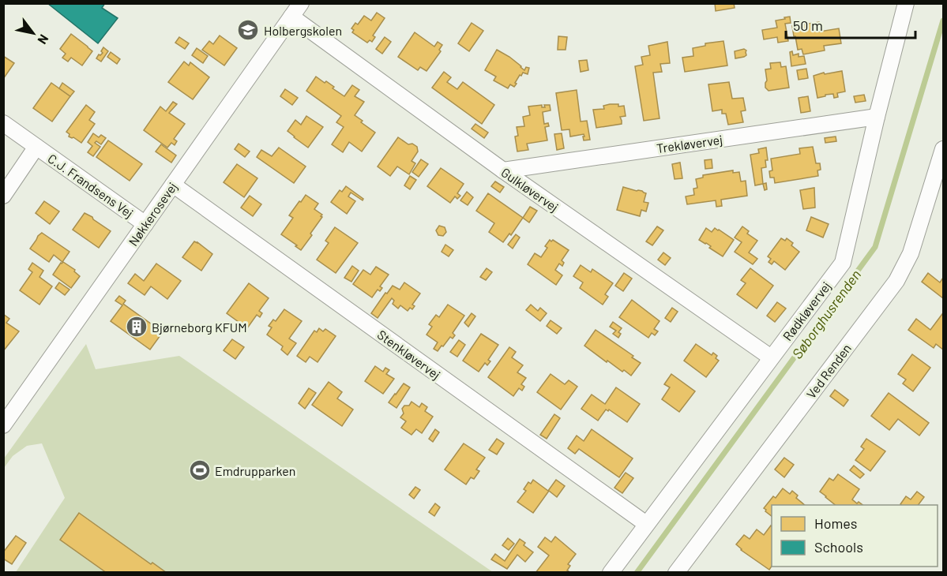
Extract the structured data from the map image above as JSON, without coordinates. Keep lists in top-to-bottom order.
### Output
{
  "streets": {
    "street": [
      "Trekløvervej",
      "C.J. Frandsens Vej",
      "Gulkløvervej",
      "Nøkkerosevej",
      "Rødkløvervej",
      "Stenkløvervej",
      "Ved Renden"
    ]
  },
  "crossings": [
    ["Trekløvervej", "Gulkløvervej"],
    ["Trekløvervej", "Rødkløvervej"],
    ["C.J. Frandsens Vej", "Nøkkerosevej"],
    ["Gulkløvervej", "Nøkkerosevej"],
    ["Gulkløvervej", "Rødkløvervej"],
    ["Nøkkerosevej", "Stenkløvervej"],
    ["Rødkløvervej", "Stenkløvervej"]
  ],
  "water": ["Søborghusrenden"],
  "places": {
    "school or university": ["Holbergskolen"],
    "building": ["Bjørneborg KFUM"],
    "sports": ["Emdrupparken"]
  },
  "legend": ["Homes", "Schools"],
  "scale_bar": "50 m",
  "north": "bottom right"
}
